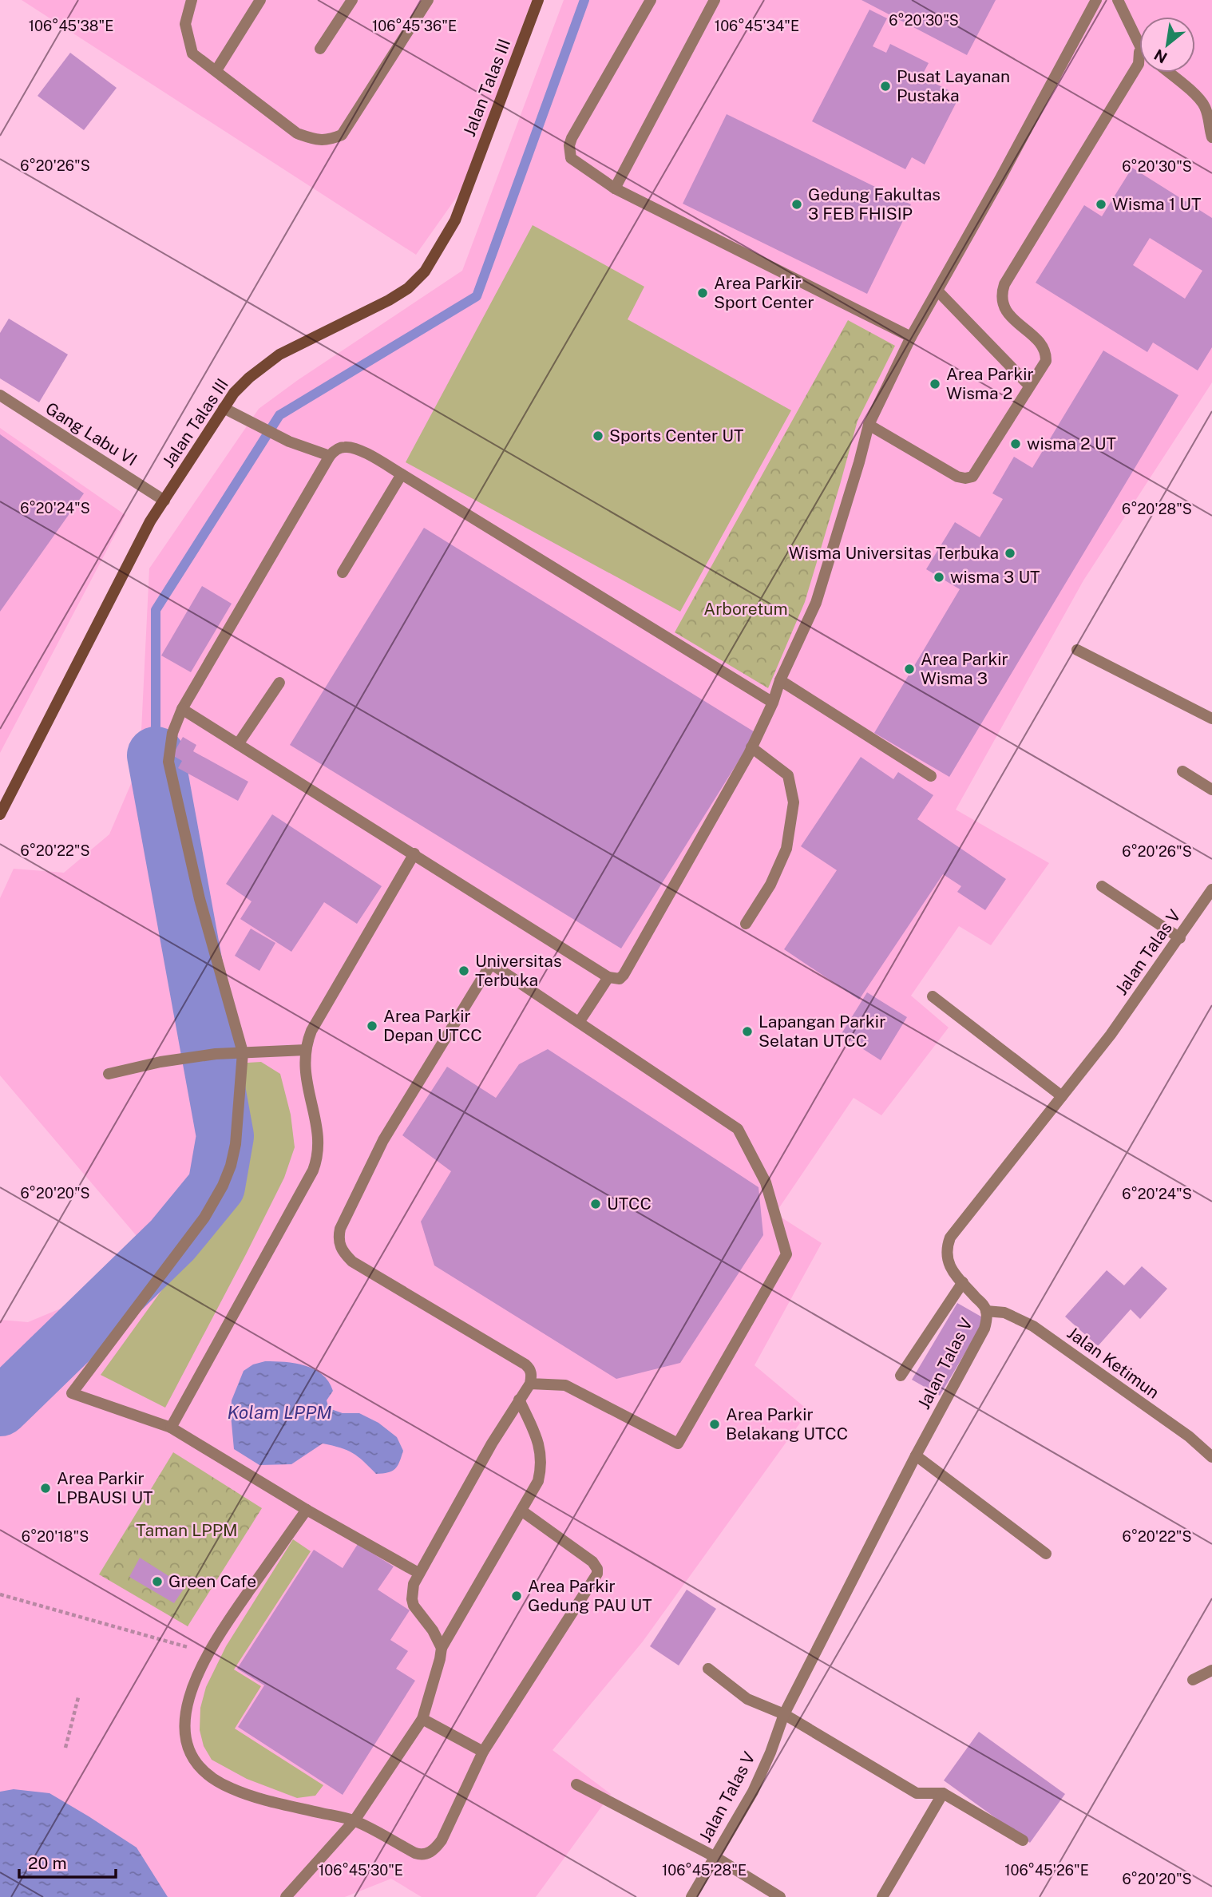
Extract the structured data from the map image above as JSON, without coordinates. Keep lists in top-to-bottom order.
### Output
{
  "streets": {
    "street": [
      "Jalan Talas III",
      "Gang Labu VI",
      "Jalan Talas V",
      "Jalan Ketimun"
    ]
  },
  "crossings": [
    ["Jalan Talas III", "Gang Labu VI"],
    ["Jalan Talas V", "Jalan Ketimun"]
  ],
  "water": ["Kolam LPPM"],
  "parks": ["Arboretum", "Taman LPPM"],
  "places": [
    "Pusat Layanan Pustaka",
    "Gedung Fakultas 3 FEB FHISIP",
    "Wisma 1 UT",
    "Area Parkir Sport Center",
    "Area Parkir Wisma 2",
    "Sports Center UT",
    "wisma 2 UT",
    "Wisma Universitas Terbuka",
    "wisma 3 UT",
    "Area Parkir Wisma 3",
    "Universitas Terbuka",
    "Area Parkir Depan UTCC",
    "Lapangan Parkir Selatan UTCC",
    "UTCC",
    "Area Parkir Belakang UTCC",
    "Area Parkir LPBAUSI UT",
    "Green Cafe",
    "Area Parkir Gedung PAU UT"
  ],
  "scale_bar": "20 m",
  "north": "bottom left",
  "coordinates": [
    "6°20'30\"S",
    "106°45'36\"E",
    "106°45'38\"E",
    "106°45'34\"E",
    "6°20'26\"S",
    "6°20'24\"S",
    "6°20'28\"S",
    "6°20'22\"S",
    "6°20'20\"S",
    "6°20'18\"S",
    "106°45'30\"E",
    "106°45'28\"E",
    "106°45'26\"E"
  ]
}
